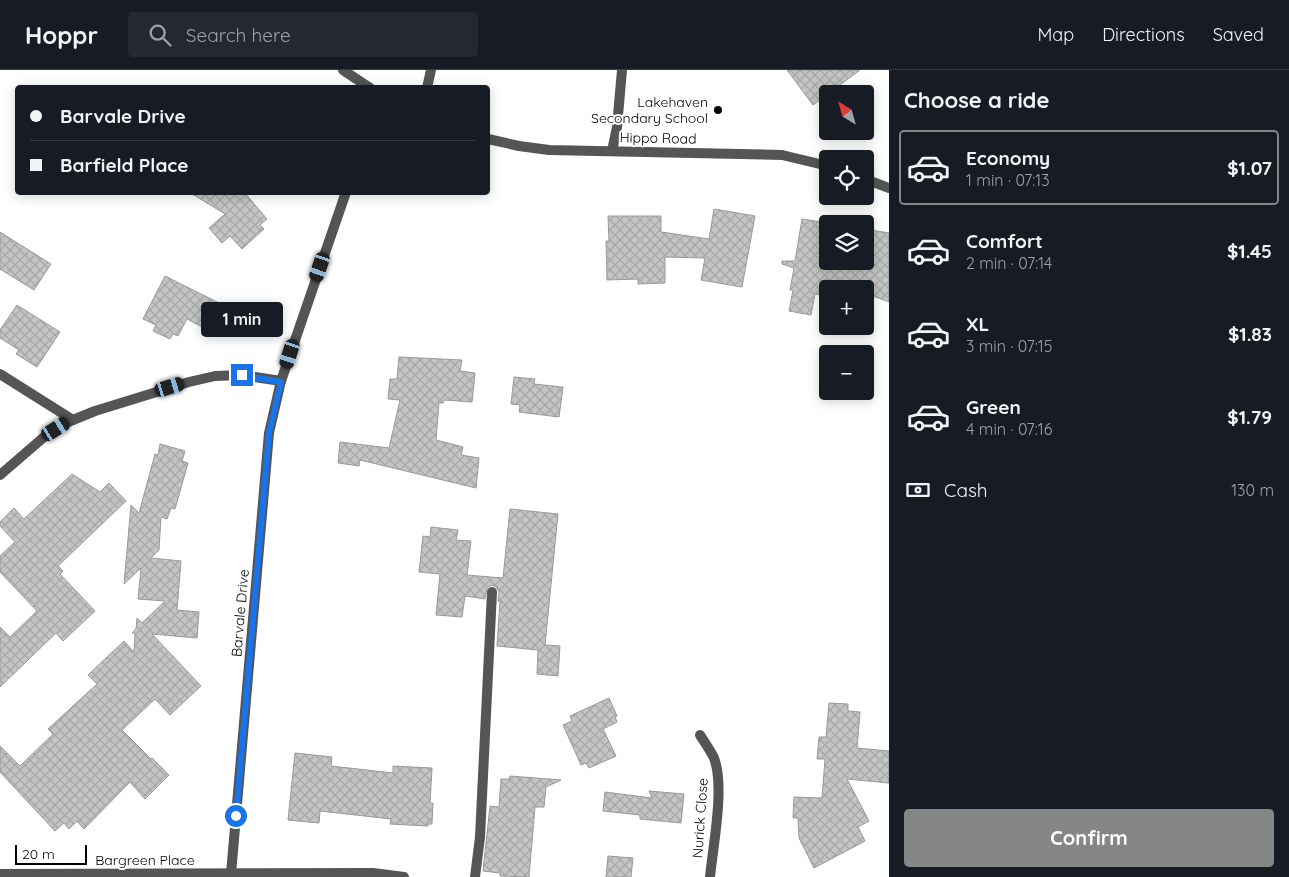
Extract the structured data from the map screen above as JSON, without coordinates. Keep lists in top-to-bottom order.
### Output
{
  "streets": {
    "street": [
      "Hippo Road",
      "Barvale Drive",
      "Nurick Close",
      "Bargreen Place"
    ]
  },
  "crossings": [
    ["Barvale Drive", "Bargreen Place"]
  ],
  "places": ["Lakehaven Secondary School"],
  "scale_bar": "20 m",
  "north": "top left",
  "page": {
    "header": "Hoppr",
    "search": "Search here",
    "nav": ["Map", "Directions", "Saved"],
    "heading": "Choose a ride",
    "map_buttons": ["+", "−"],
    "banner": ["Barvale Drive", "Barfield Place"],
    "list": [
      {
        "name": "Economy",
        "note": "1 min · 07:13",
        "value": "$1.07"
      },
      {
        "name": "Comfort",
        "note": "2 min · 07:14",
        "value": "$1.45"
      },
      {
        "name": "XL",
        "note": "3 min · 07:15",
        "value": "$1.83"
      },
      {
        "name": "Green",
        "note": "4 min · 07:16",
        "value": "$1.79"
      }
    ],
    "bubble": "1 min",
    "pay": ["Cash", "130 m"],
    "buttons": "Confirm",
    "scale": "20 m"
  }
}
